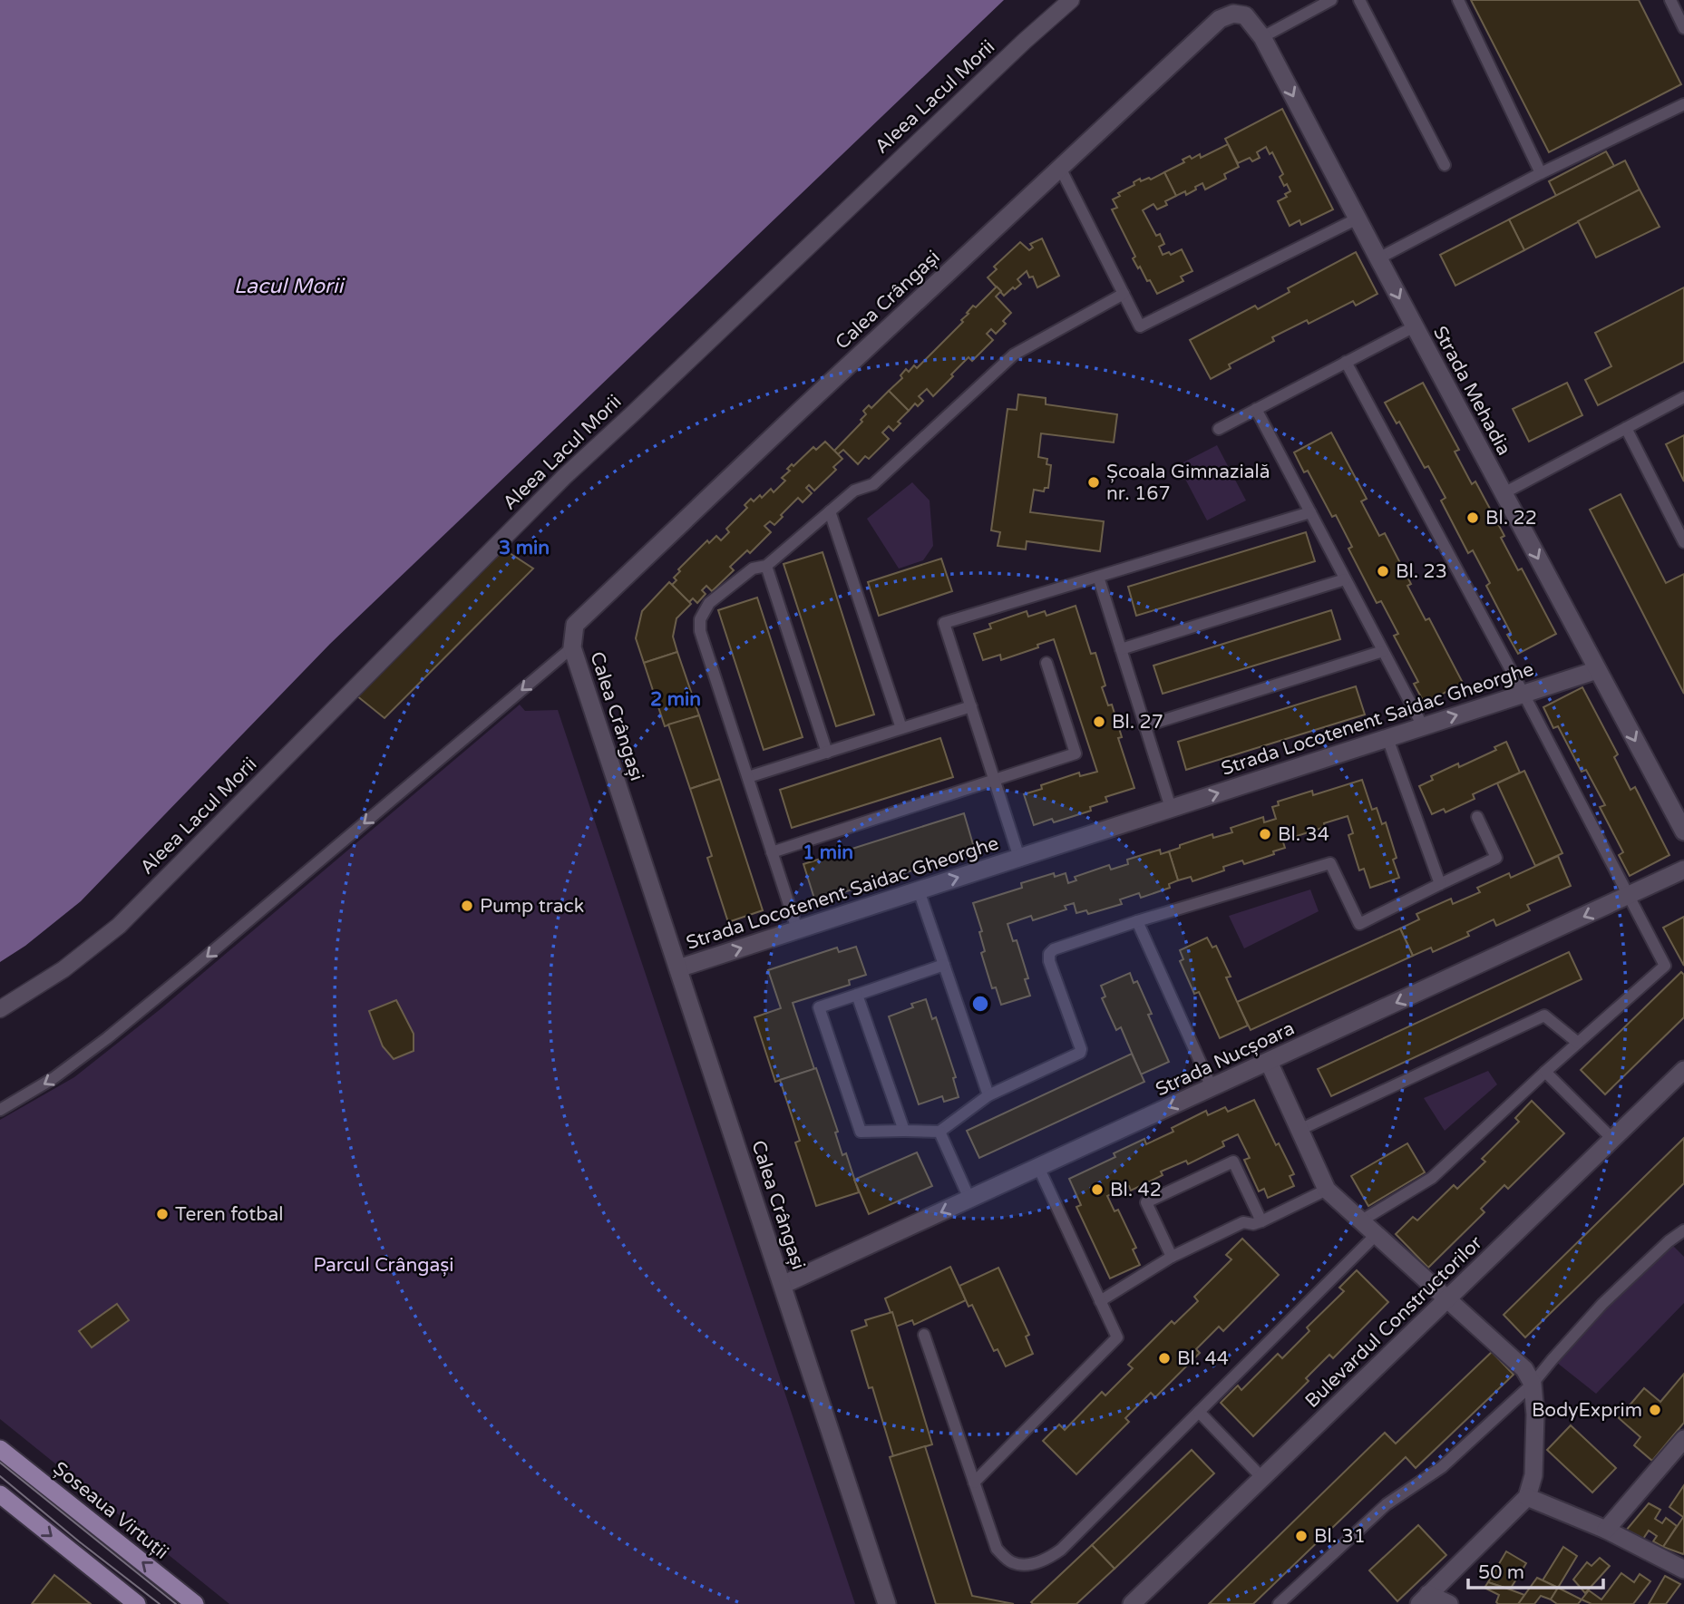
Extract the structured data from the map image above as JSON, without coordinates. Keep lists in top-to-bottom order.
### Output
{
  "streets": {
    "main road": ["Șoseaua Virtuții"],
    "street": [
      "Aleea Lacul Morii",
      "Calea Crângași",
      "Strada Mehadia",
      "Strada Locotenent Saidac Gheorghe",
      "Strada Nucșoara",
      "Bulevardul Constructorilor"
    ]
  },
  "crossings": [
    ["Calea Crângași", "Strada Mehadia"],
    ["Calea Crângași", "Strada Locotenent Saidac Gheorghe"],
    ["Calea Crângași", "Strada Nucșoara"],
    ["Strada Mehadia", "Strada Locotenent Saidac Gheorghe"]
  ],
  "one_way": ["Strada Mehadia", "Strada Locotenent Saidac Gheorghe", "Strada Nucșoara"],
  "water": ["Lacul Morii"],
  "parks": ["Parcul Crângași"],
  "places": [
    "Școala Gimnazială nr. 167",
    "Bl. 22",
    "Bl. 23",
    "Bl. 27",
    "Bl. 34",
    "Pump track",
    "Bl. 42",
    "Teren fotbal",
    "Bl. 44",
    "BodyExprim",
    "Bl. 31"
  ],
  "scale_bar": "50 m",
  "rings": ["3 min", "2 min", "1 min"]
}
